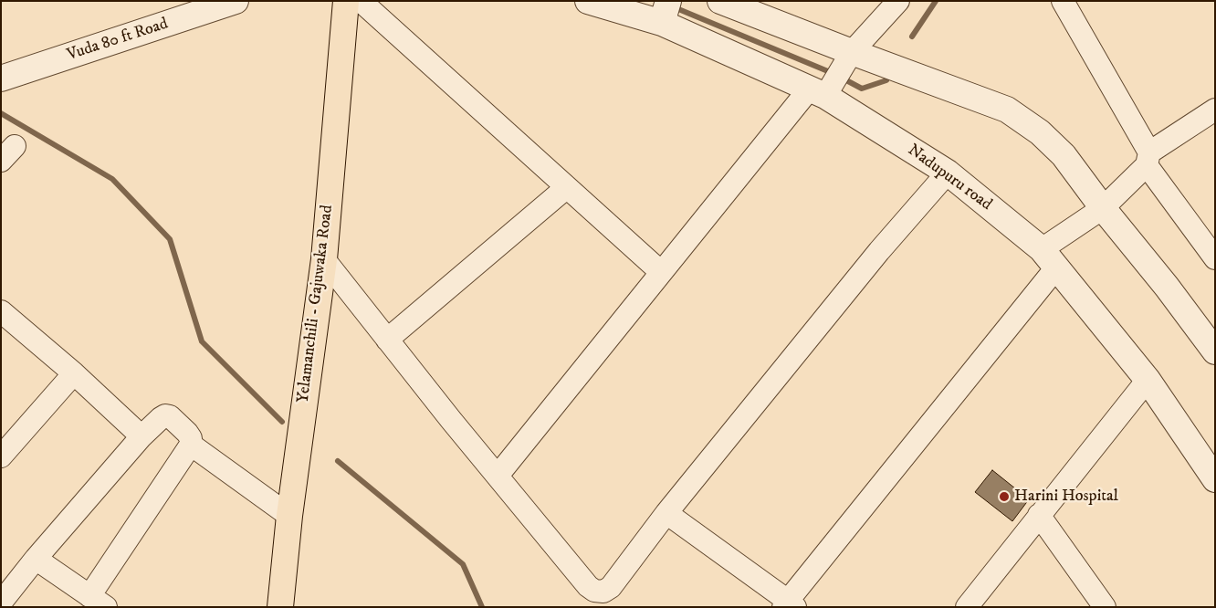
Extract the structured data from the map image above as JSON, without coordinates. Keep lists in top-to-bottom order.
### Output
{
  "streets": {
    "main road": ["Yelamanchili - Gajuwaka Road"],
    "street": ["Vuda 80 ft Road", "Nadupuru road"]
  },
  "places": ["Harini Hospital"]
}
